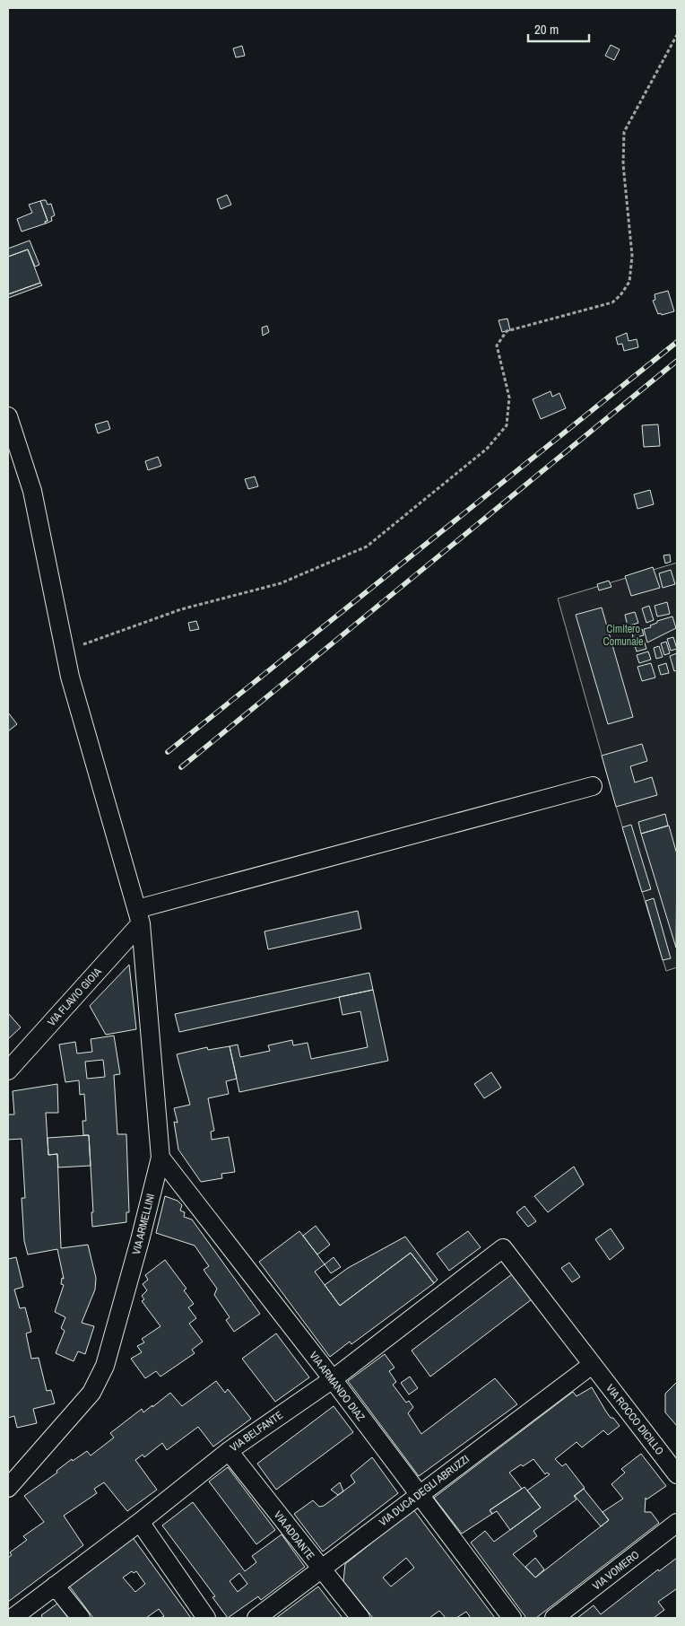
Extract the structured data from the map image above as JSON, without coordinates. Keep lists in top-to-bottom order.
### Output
{
  "streets": {
    "street": [
      "VIA FLAVIO GIOIA",
      "VIA ARMELLINI",
      "VIA ARMANDO DIAZ",
      "VIA ROCCO DICILLO",
      "VIA BELFANTE",
      "VIA DUCA DEGLI ABRUZZI",
      "VIA ADDANTE",
      "VIA VOMERO"
    ]
  },
  "crossings": [
    ["VIA FLAVIO GIOIA", "VIA ARMELLINI"],
    ["VIA ARMELLINI", "VIA ARMANDO DIAZ"],
    ["VIA ARMANDO DIAZ", "VIA BELFANTE"],
    ["VIA ARMANDO DIAZ", "VIA DUCA DEGLI ABRUZZI"],
    ["VIA ROCCO DICILLO", "VIA BELFANTE"],
    ["VIA ROCCO DICILLO", "VIA DUCA DEGLI ABRUZZI"],
    ["VIA BELFANTE", "VIA ADDANTE"],
    ["VIA DUCA DEGLI ABRUZZI", "VIA ADDANTE"]
  ],
  "parks": ["Cimitero Comunale"],
  "scale_bar": "20 m"
}
